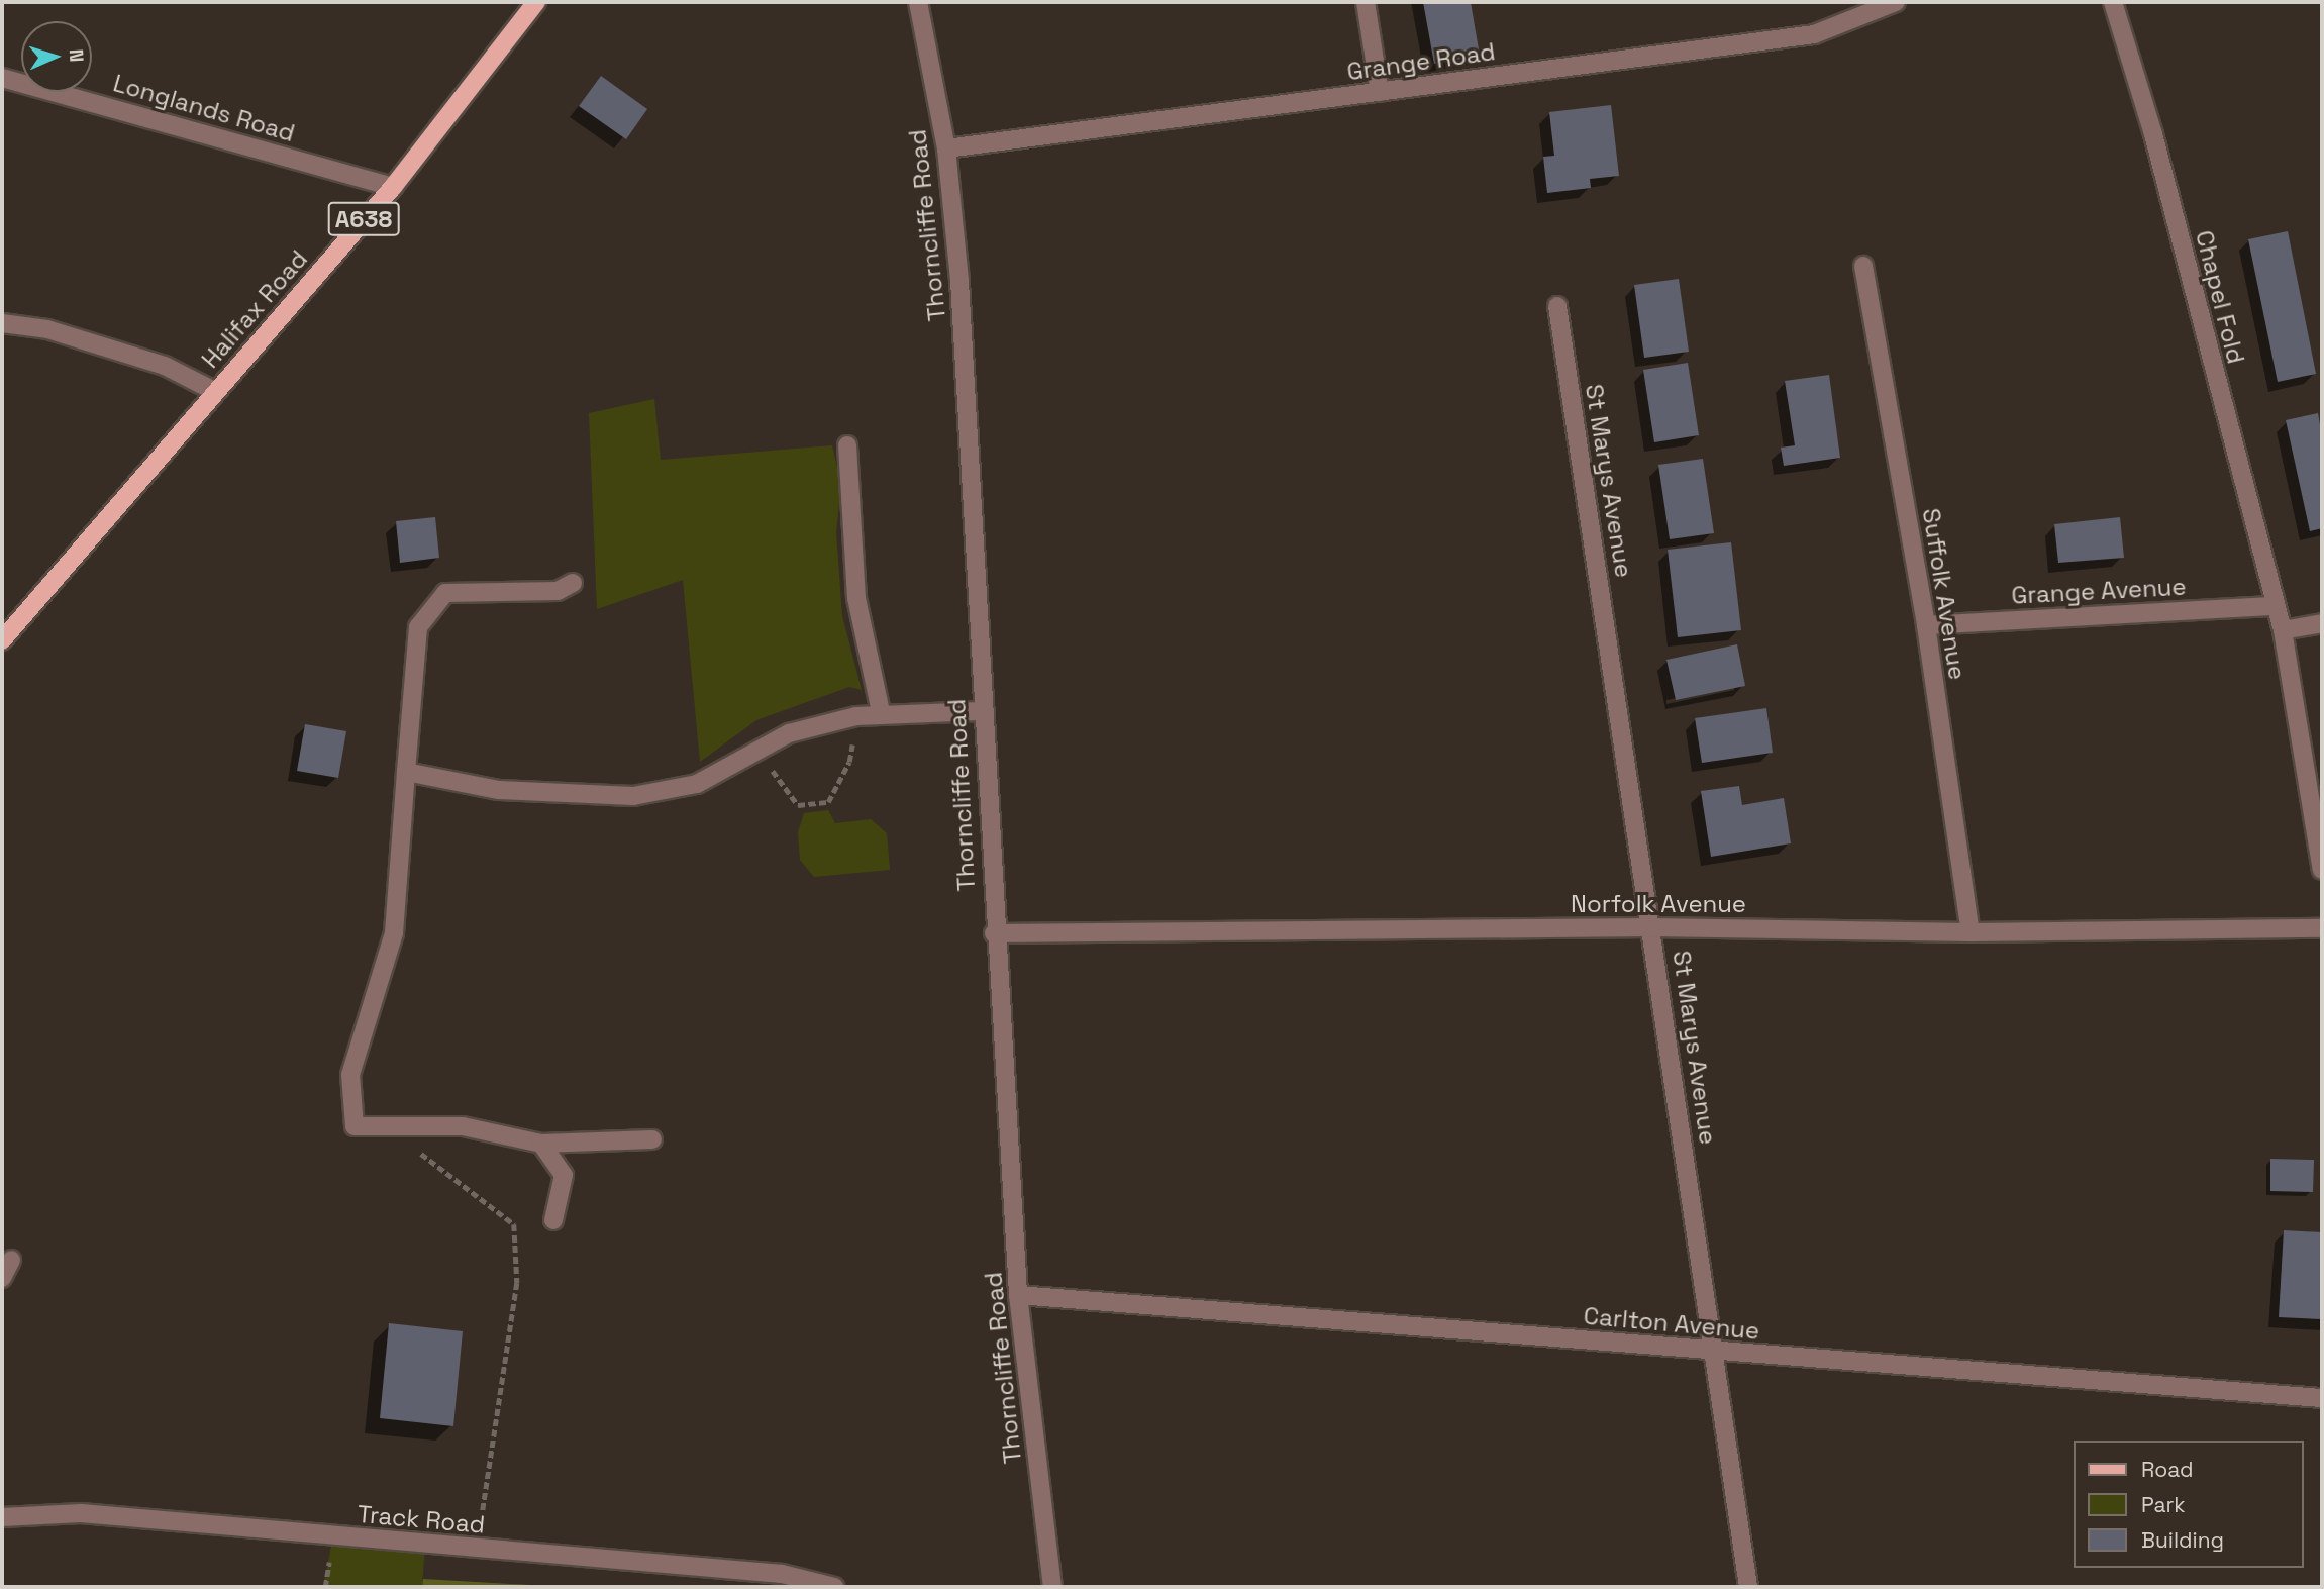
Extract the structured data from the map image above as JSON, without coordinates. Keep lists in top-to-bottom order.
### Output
{
  "streets": {
    "main road": ["A638", "Halifax Road"],
    "street": [
      "Grange Road",
      "Longlands Road",
      "Thorncliffe Road",
      "Chapel Fold",
      "St Marys Avenue",
      "Grange Avenue",
      "Suffolk Avenue",
      "Norfolk Avenue",
      "Carlton Avenue",
      "Track Road"
    ]
  },
  "crossings": [
    ["Grange Road", "Thorncliffe Road"],
    ["Longlands Road", "Halifax Road"],
    ["Thorncliffe Road", "Norfolk Avenue"],
    ["Thorncliffe Road", "Carlton Avenue"],
    ["Chapel Fold", "Grange Avenue"],
    ["St Marys Avenue", "Norfolk Avenue"],
    ["St Marys Avenue", "Carlton Avenue"],
    ["Grange Avenue", "Suffolk Avenue"],
    ["Suffolk Avenue", "Norfolk Avenue"]
  ],
  "legend": ["Road", "Park", "Building"],
  "north": "right"
}
